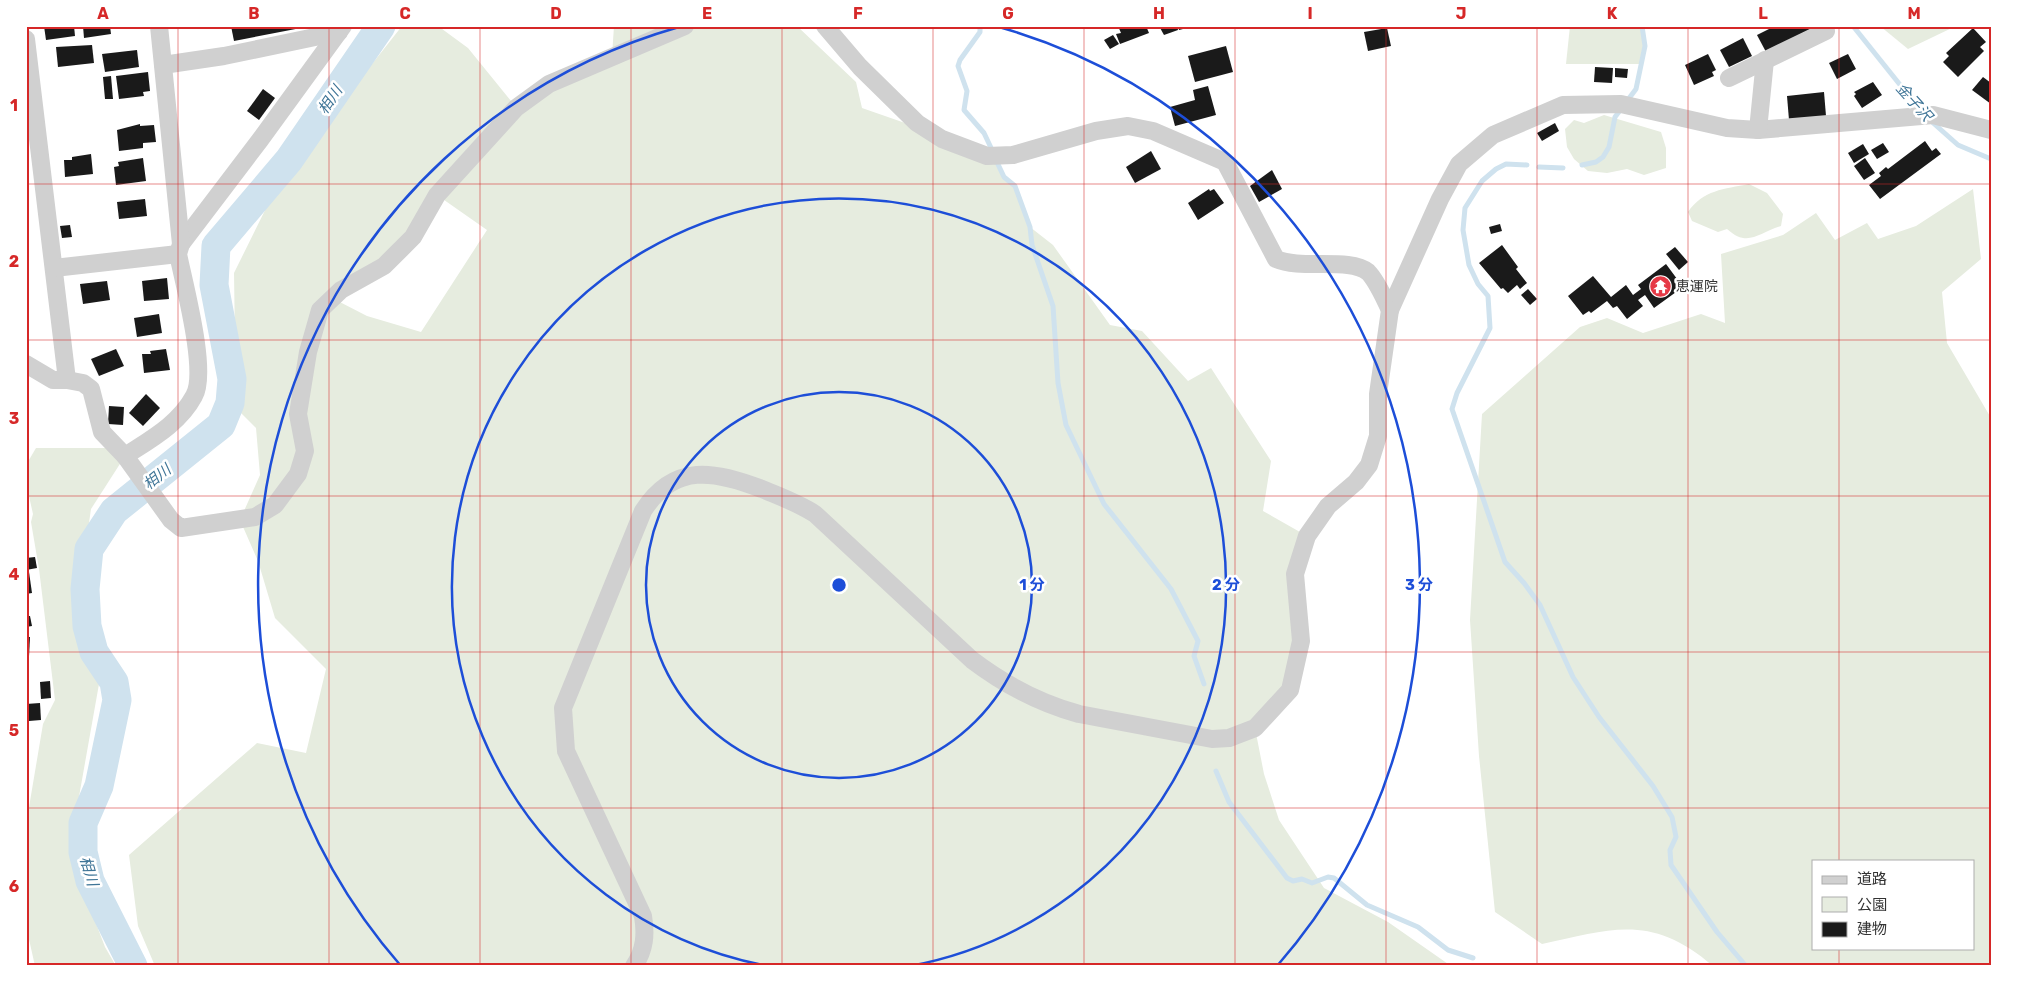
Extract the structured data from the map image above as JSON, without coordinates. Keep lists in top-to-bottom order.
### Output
{
  "water": ["相川", "金子沢"],
  "places": {
    "temple": ["恵運院"]
  },
  "legend": ["道路", "公園", "建物"],
  "grid": {
    "columns": [
      "A",
      "B",
      "C",
      "D",
      "E",
      "F",
      "G",
      "H",
      "I",
      "J",
      "K",
      "L",
      "M"
    ],
    "rows": [
      "1",
      "2",
      "3",
      "4",
      "5",
      "6"
    ]
  },
  "rings": ["1 分", "2 分", "3 分"]
}
